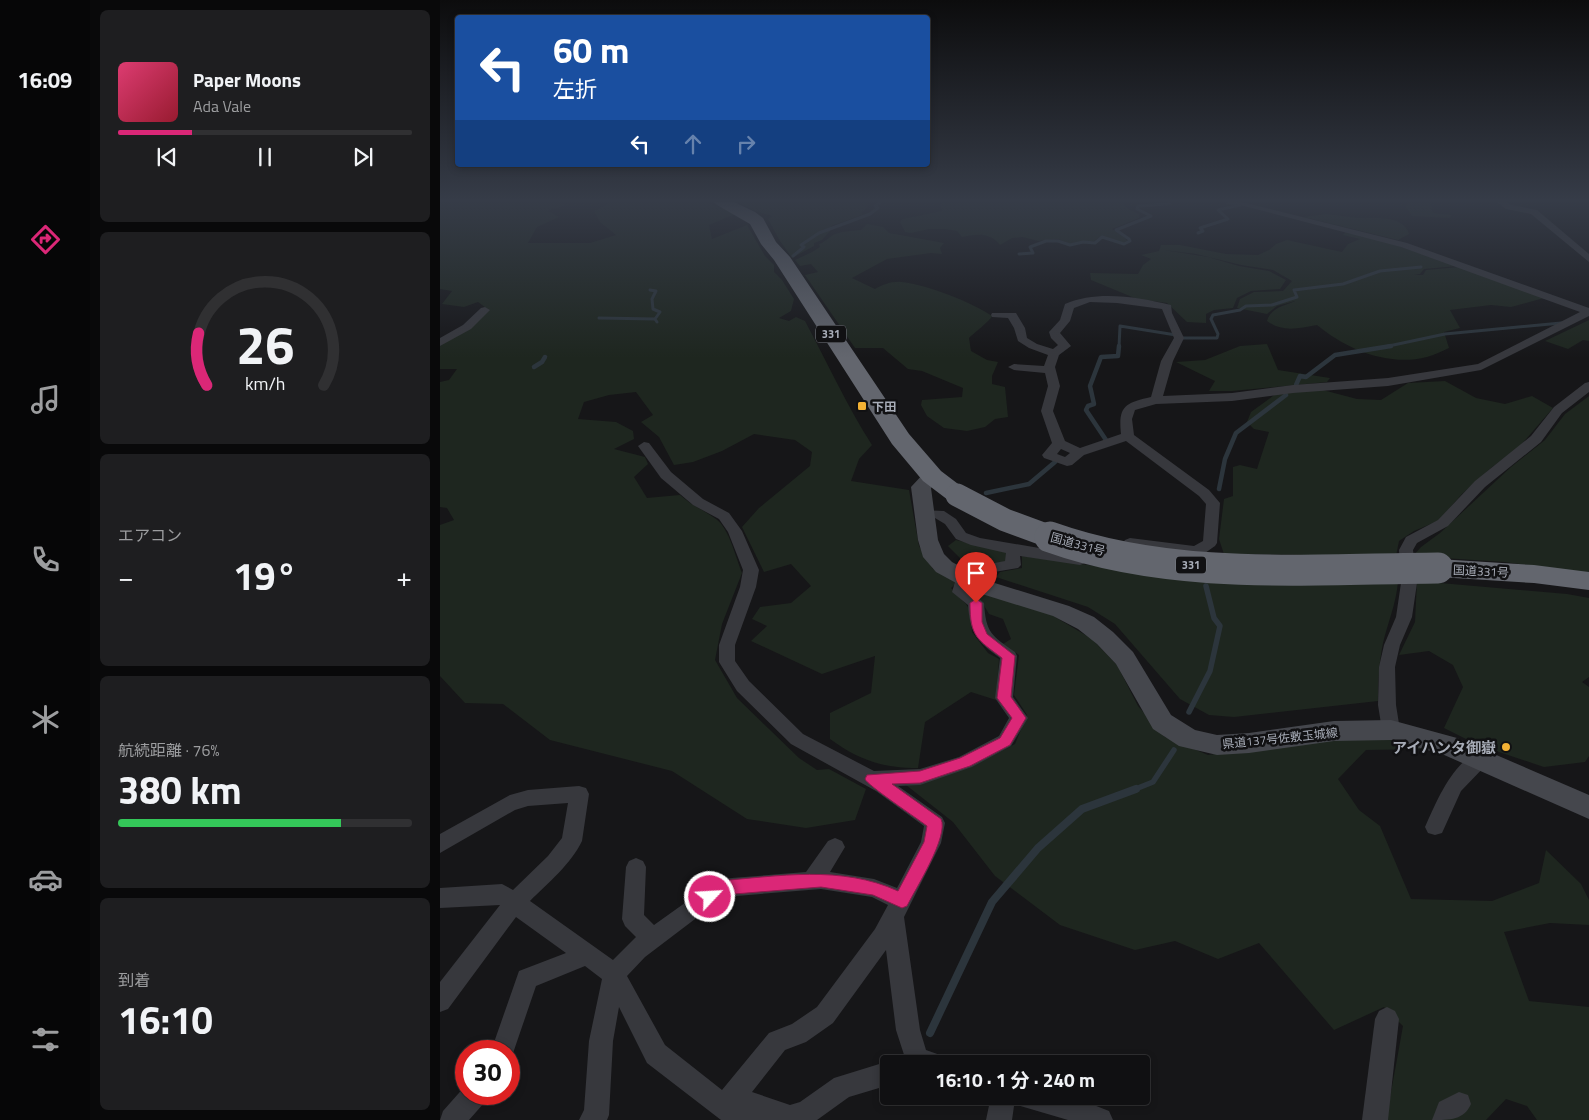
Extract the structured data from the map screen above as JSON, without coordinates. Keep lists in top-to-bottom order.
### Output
{
  "streets": {
    "highway": ["331", "国道331号"],
    "main road": ["県道137号佐敷玉城線"]
  },
  "crossings": [
    ["国道331号", "県道137号佐敷玉城線"]
  ],
  "places": {
    "transit": ["下田"],
    "other": ["アイハンタ御嶽"]
  },
  "page": {
    "tabs": "16:09",
    "turn": ["60 m", "左折"],
    "song": ["Paper Moons", "Ada Vale"],
    "tile": [
      "エアコン",
      ["航続距離 · 76%", "380 km"],
      ["到着", "16:10"]
    ],
    "heat": ["−", "19°", "+"],
    "limit": "30",
    "trip": "16:10 · 1 分 · 240 m",
    "gauge": ["26", "km/h"]
  }
}
